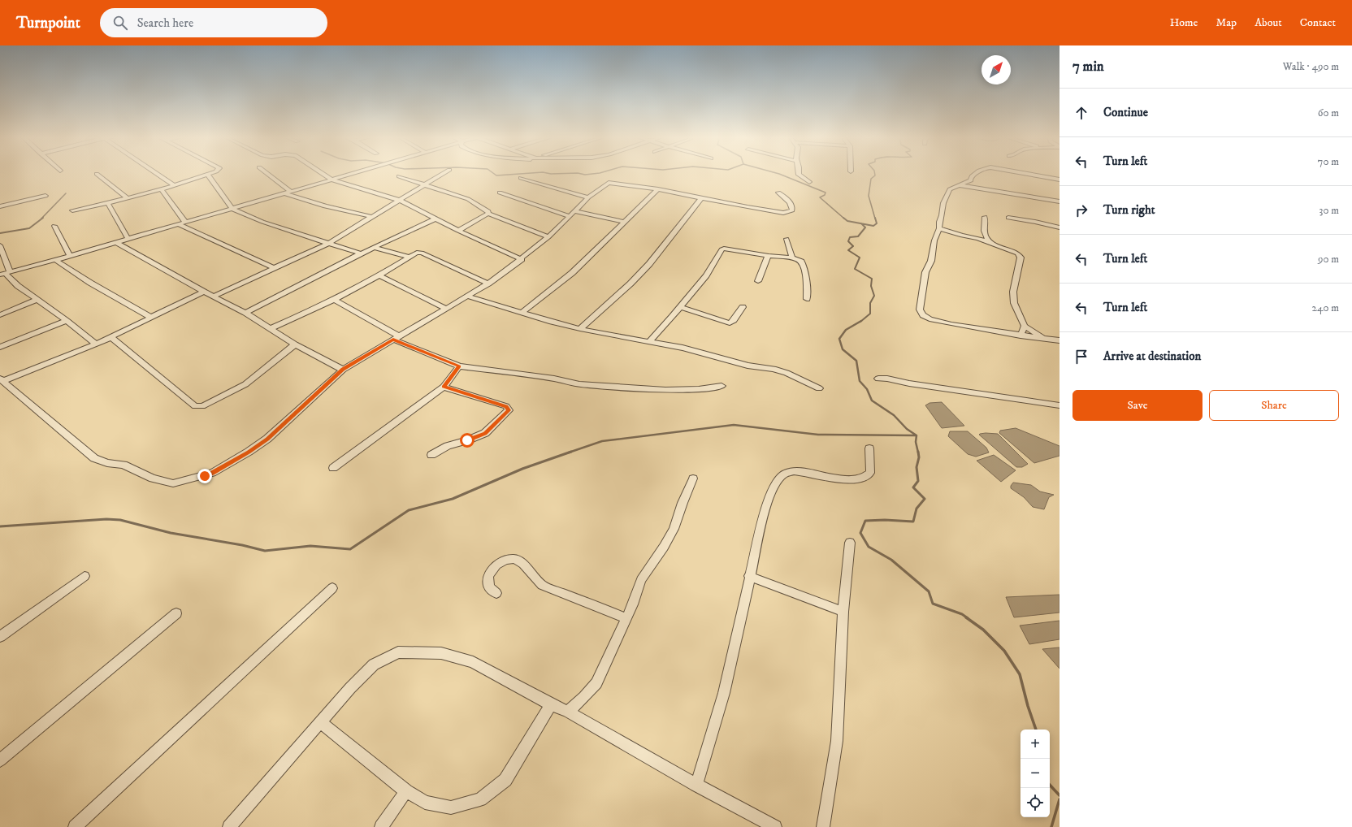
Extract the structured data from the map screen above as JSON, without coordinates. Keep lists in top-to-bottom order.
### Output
{
  "north": "top right",
  "page": {
    "header": "Turnpoint",
    "search": "Search here",
    "nav": [
      "Home",
      "Map",
      "About",
      "Contact"
    ],
    "heading": ["7 min", "Walk · 490 m"],
    "list": [
      ["Continue", "60 m"],
      ["Turn left", "70 m"],
      ["Turn right", "30 m"],
      ["Turn left", "90 m"],
      ["Turn left", "240 m"],
      "Arrive at destination"
    ],
    "buttons": ["Save", "Share"],
    "map_buttons": ["+", "−"]
  }
}
